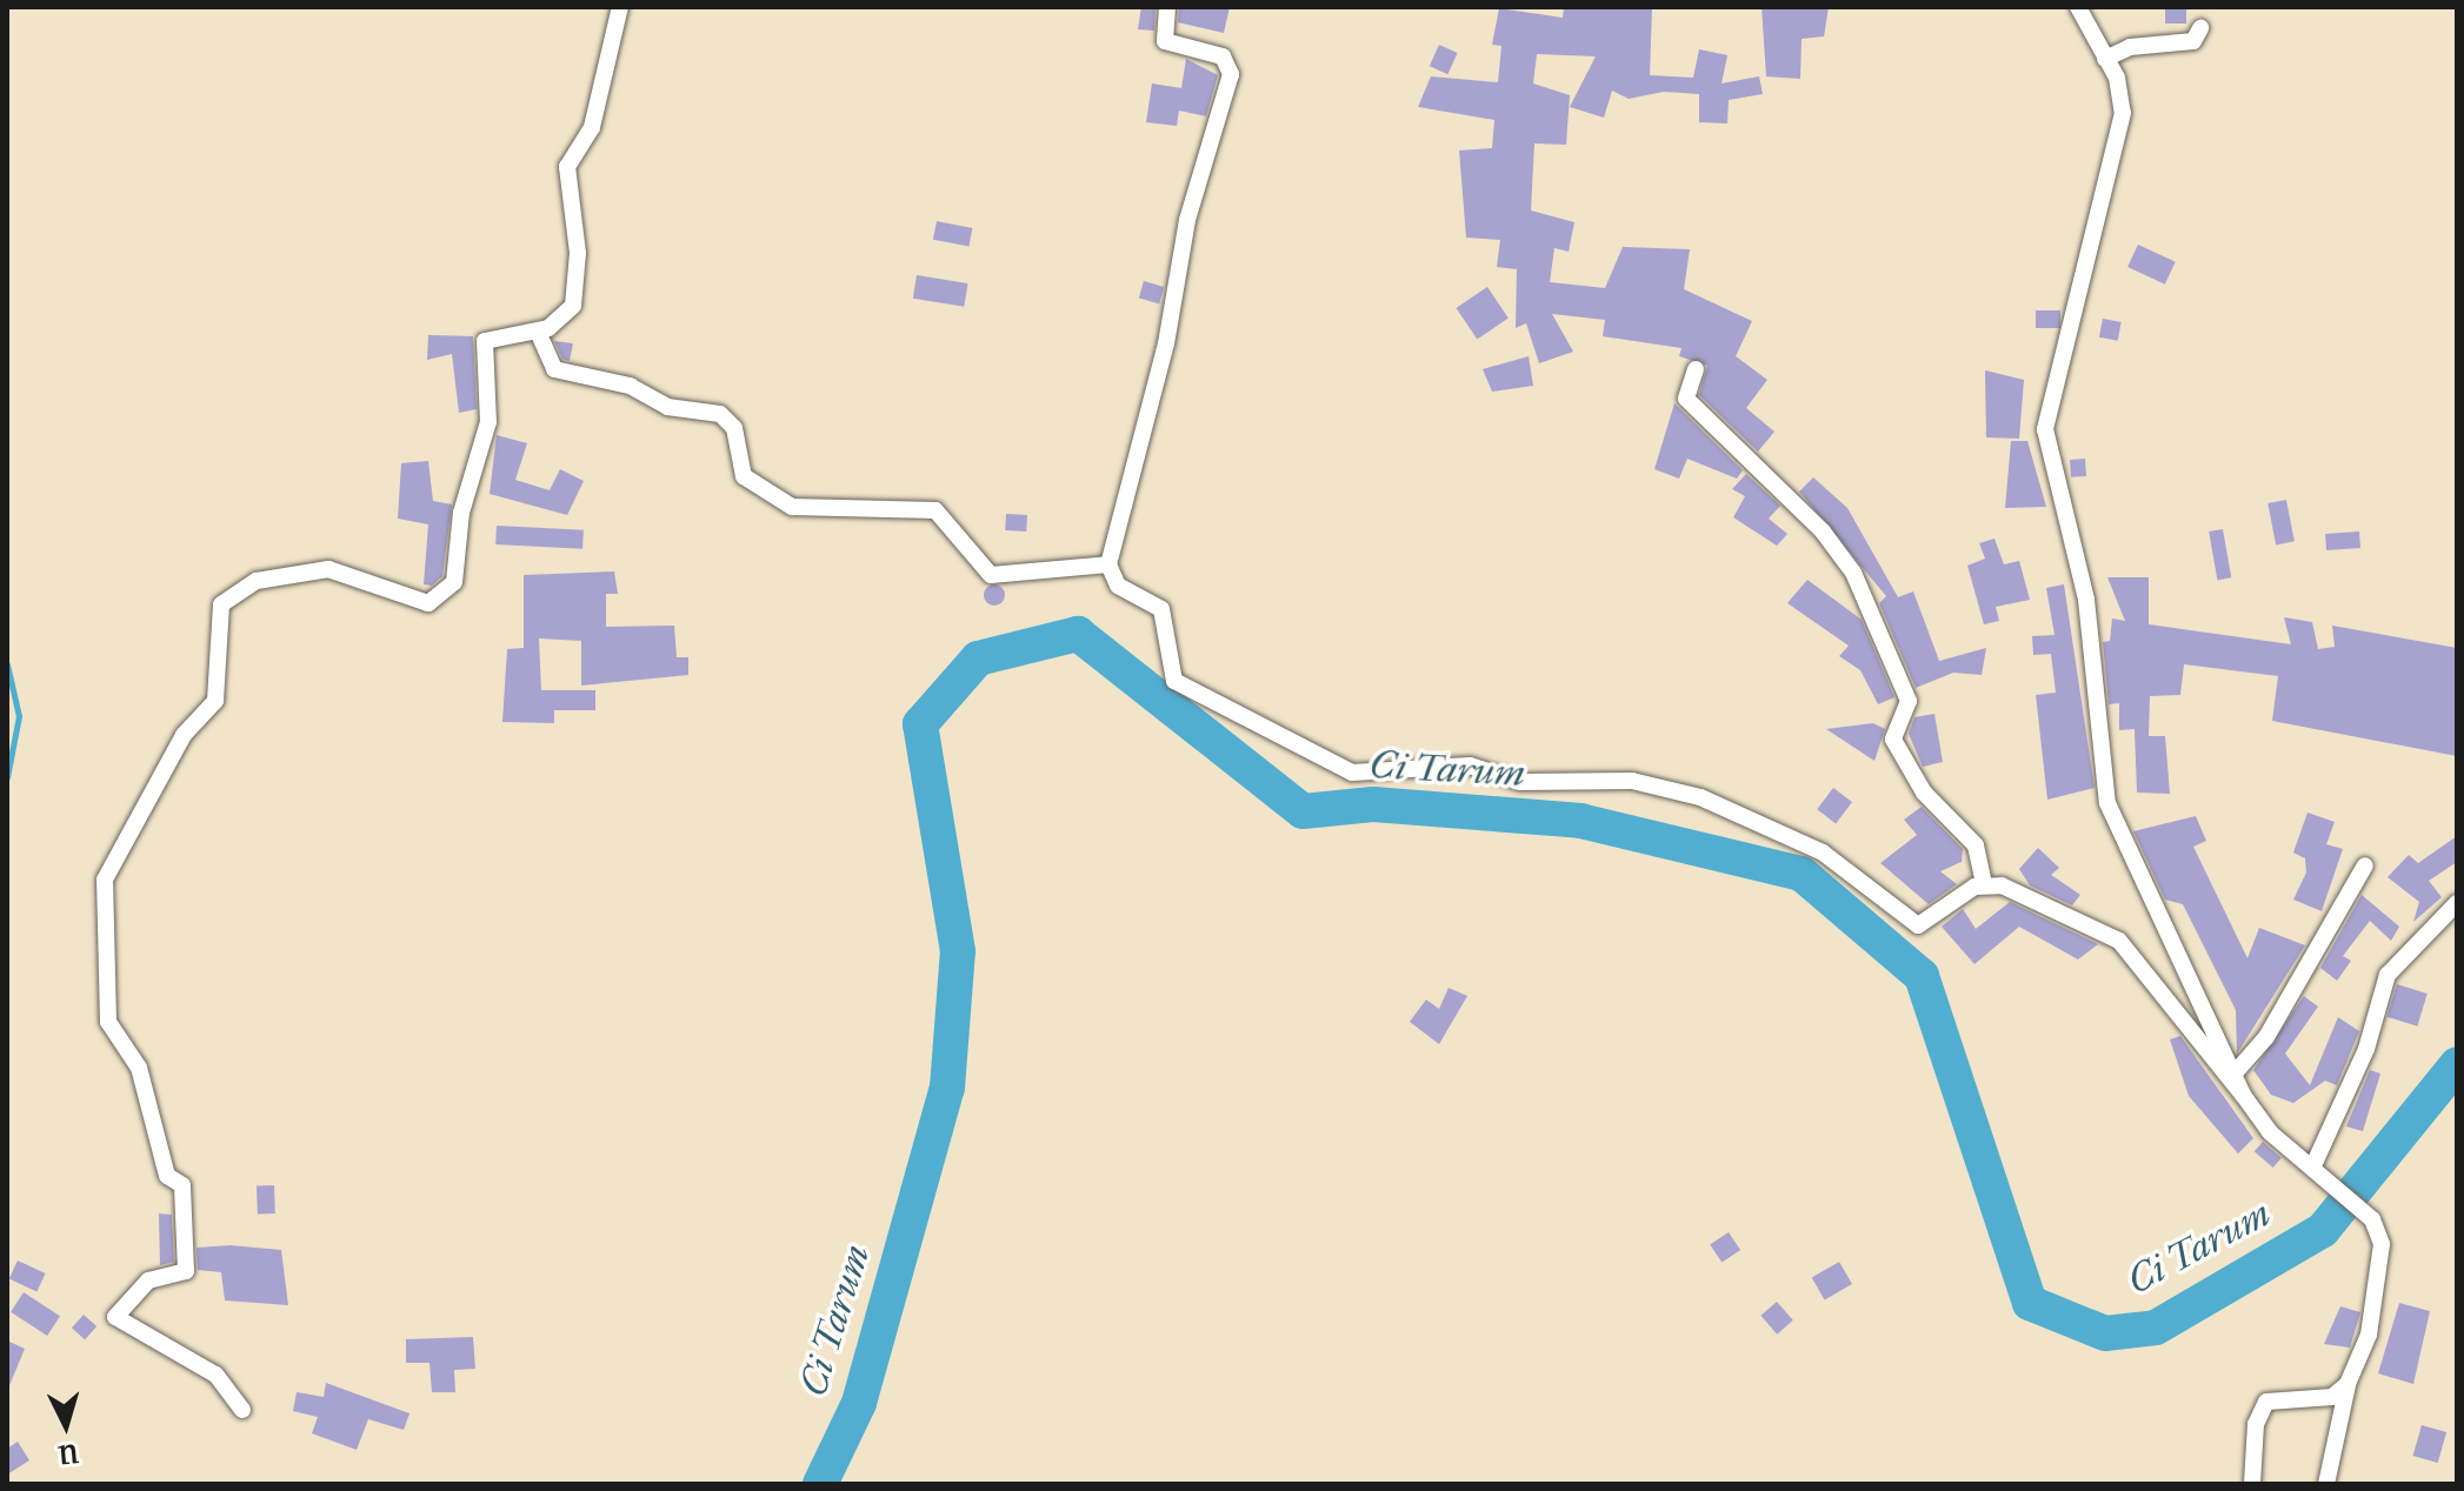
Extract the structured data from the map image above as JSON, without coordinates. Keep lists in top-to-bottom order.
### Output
{
  "water": ["Ci Tarum"],
  "north": "bottom"
}
